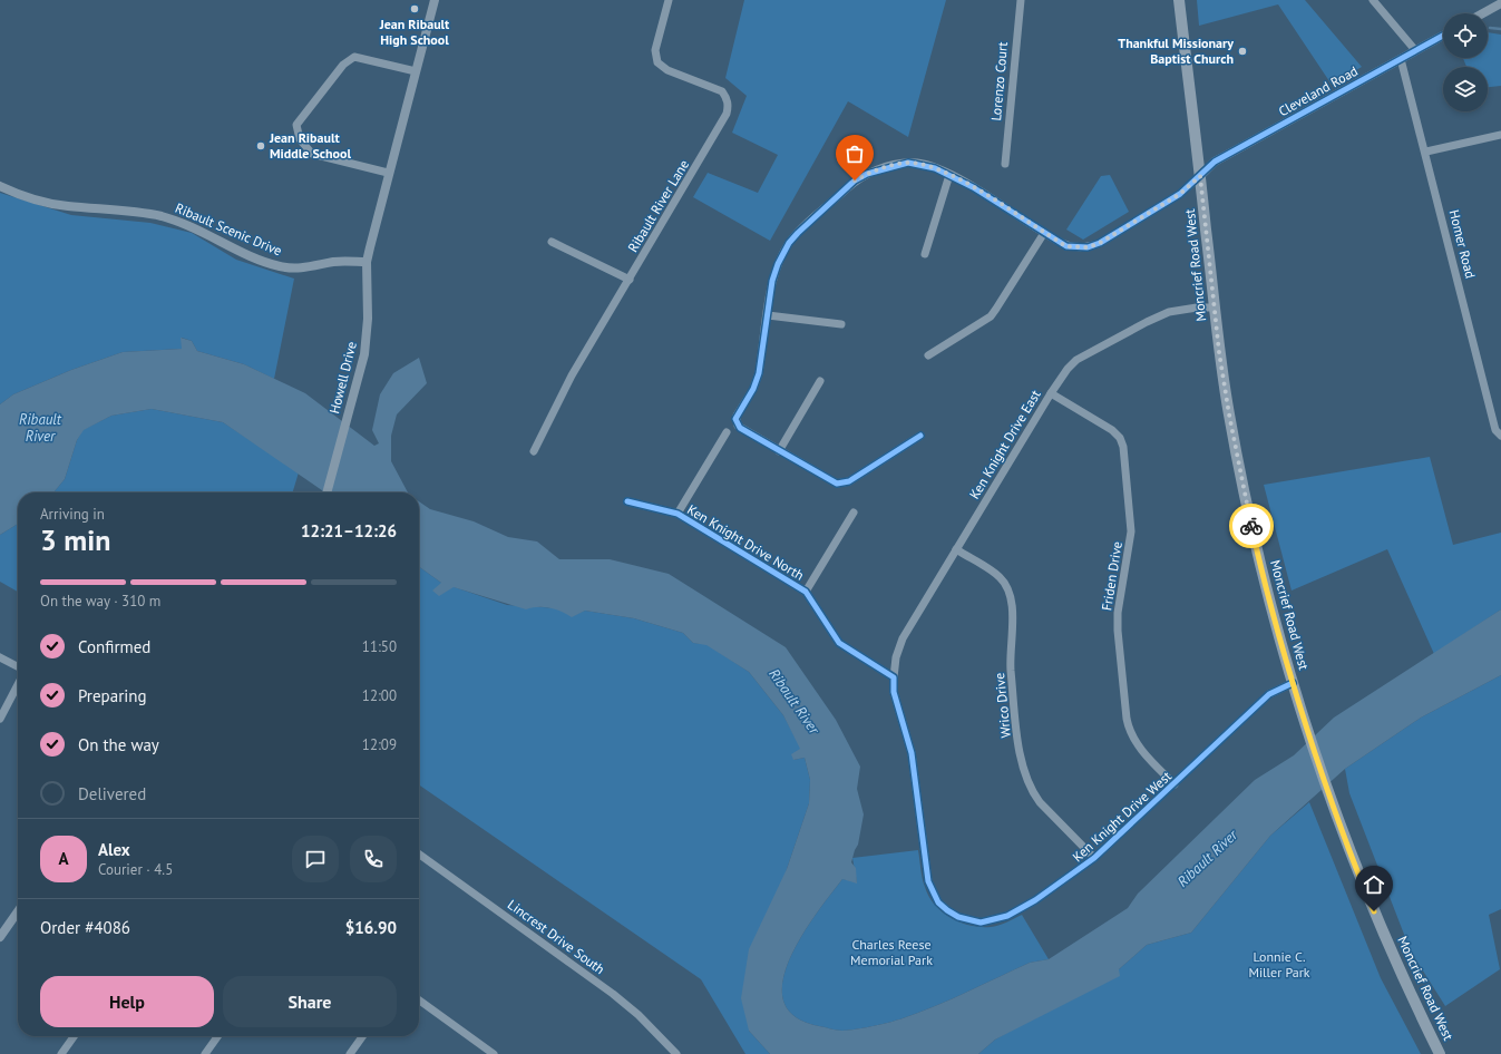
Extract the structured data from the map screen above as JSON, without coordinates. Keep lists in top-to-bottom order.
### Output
{
  "streets": {
    "main road": ["Moncrief Road West"],
    "street": [
      "Lorenzo Court",
      "Cleveland Road",
      "Ribault River Lane",
      "Ribault Scenic Drive",
      "Homer Road",
      "Howell Drive",
      "Ken Knight Drive East",
      "Ken Knight Drive North",
      "Friden Drive",
      "Wrico Drive",
      "Ken Knight Drive West",
      "Lincrest Drive South"
    ]
  },
  "crossings": [
    ["Cleveland Road", "Homer Road"],
    ["Cleveland Road", "Moncrief Road West"],
    ["Ribault Scenic Drive", "Howell Drive"],
    ["Moncrief Road West", "Ken Knight Drive East"],
    ["Moncrief Road West", "Ken Knight Drive West"],
    ["Ken Knight Drive East", "Ken Knight Drive North"],
    ["Ken Knight Drive East", "Friden Drive"],
    ["Ken Knight Drive East", "Wrico Drive"],
    ["Ken Knight Drive East", "Ken Knight Drive West"],
    ["Ken Knight Drive North", "Ken Knight Drive West"],
    ["Friden Drive", "Ken Knight Drive West"],
    ["Wrico Drive", "Ken Knight Drive West"]
  ],
  "water": ["Ribault River"],
  "parks": ["Charles Reese Memorial Park", "Lonnie C. Miller Park"],
  "places": ["Jean Ribault High School", "Thankful Missionary Baptist Church", "Jean Ribault Middle School"],
  "page": {
    "heading": ["3 min", "Arriving in", "12:21–12:26"],
    "panel": [
      "Alex",
      "Courier · 4.5",
      "Order #4086",
      "$16.90"
    ],
    "bar": "On the way · 310 m",
    "list": [
      ["Confirmed", "11:50"],
      ["Preparing", "12:00"],
      ["On the way", "12:09"],
      "Delivered"
    ],
    "round": "A",
    "buttons": ["Help", "Share"]
  }
}
